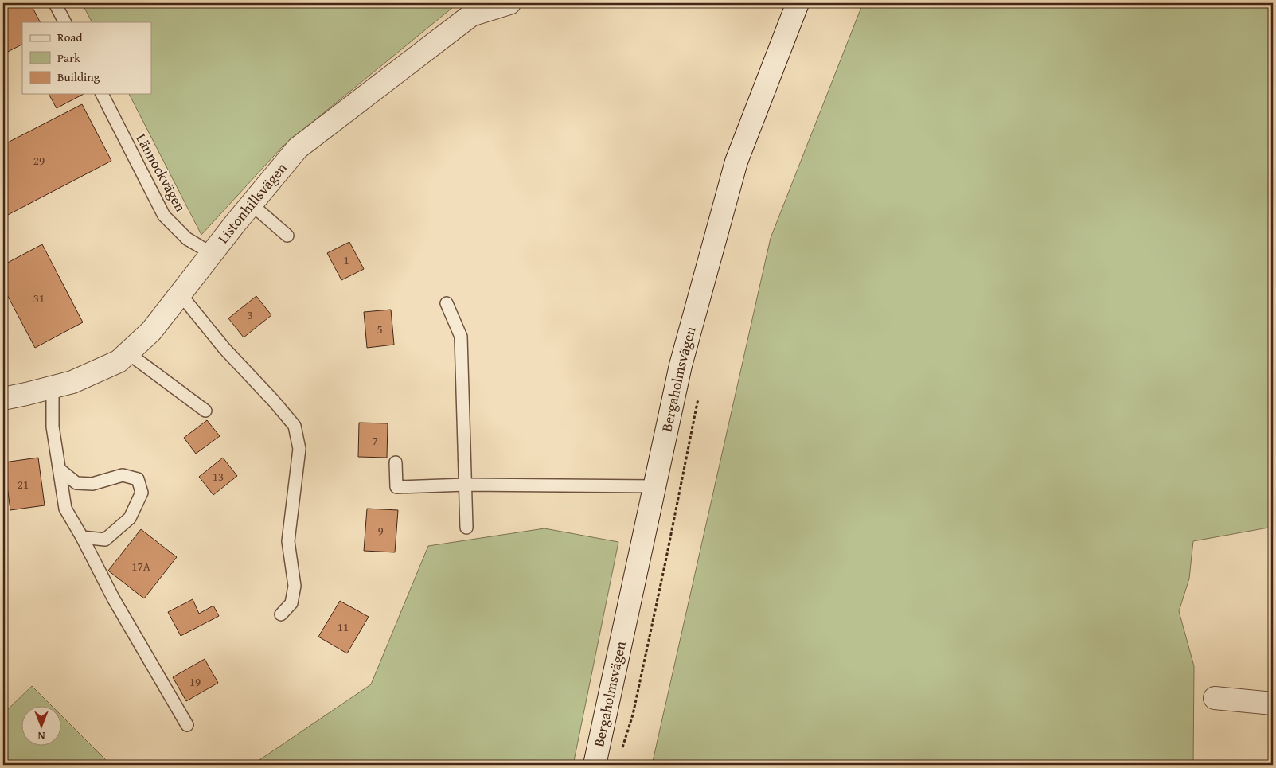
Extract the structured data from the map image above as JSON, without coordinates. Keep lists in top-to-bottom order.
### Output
{
  "streets": {
    "main road": ["Listonhillsvägen", "Bergaholmsvägen"],
    "lane": ["Lännockvägen"]
  },
  "crossings": [
    ["Lännockvägen", "Listonhillsvägen"]
  ],
  "house_numbers": [
    "29",
    "1",
    "31",
    "3",
    "5",
    "7",
    "13",
    "21",
    "9",
    "17A",
    "11",
    "19"
  ],
  "legend": ["Road", "Park", "Building"],
  "north": "bottom"
}
